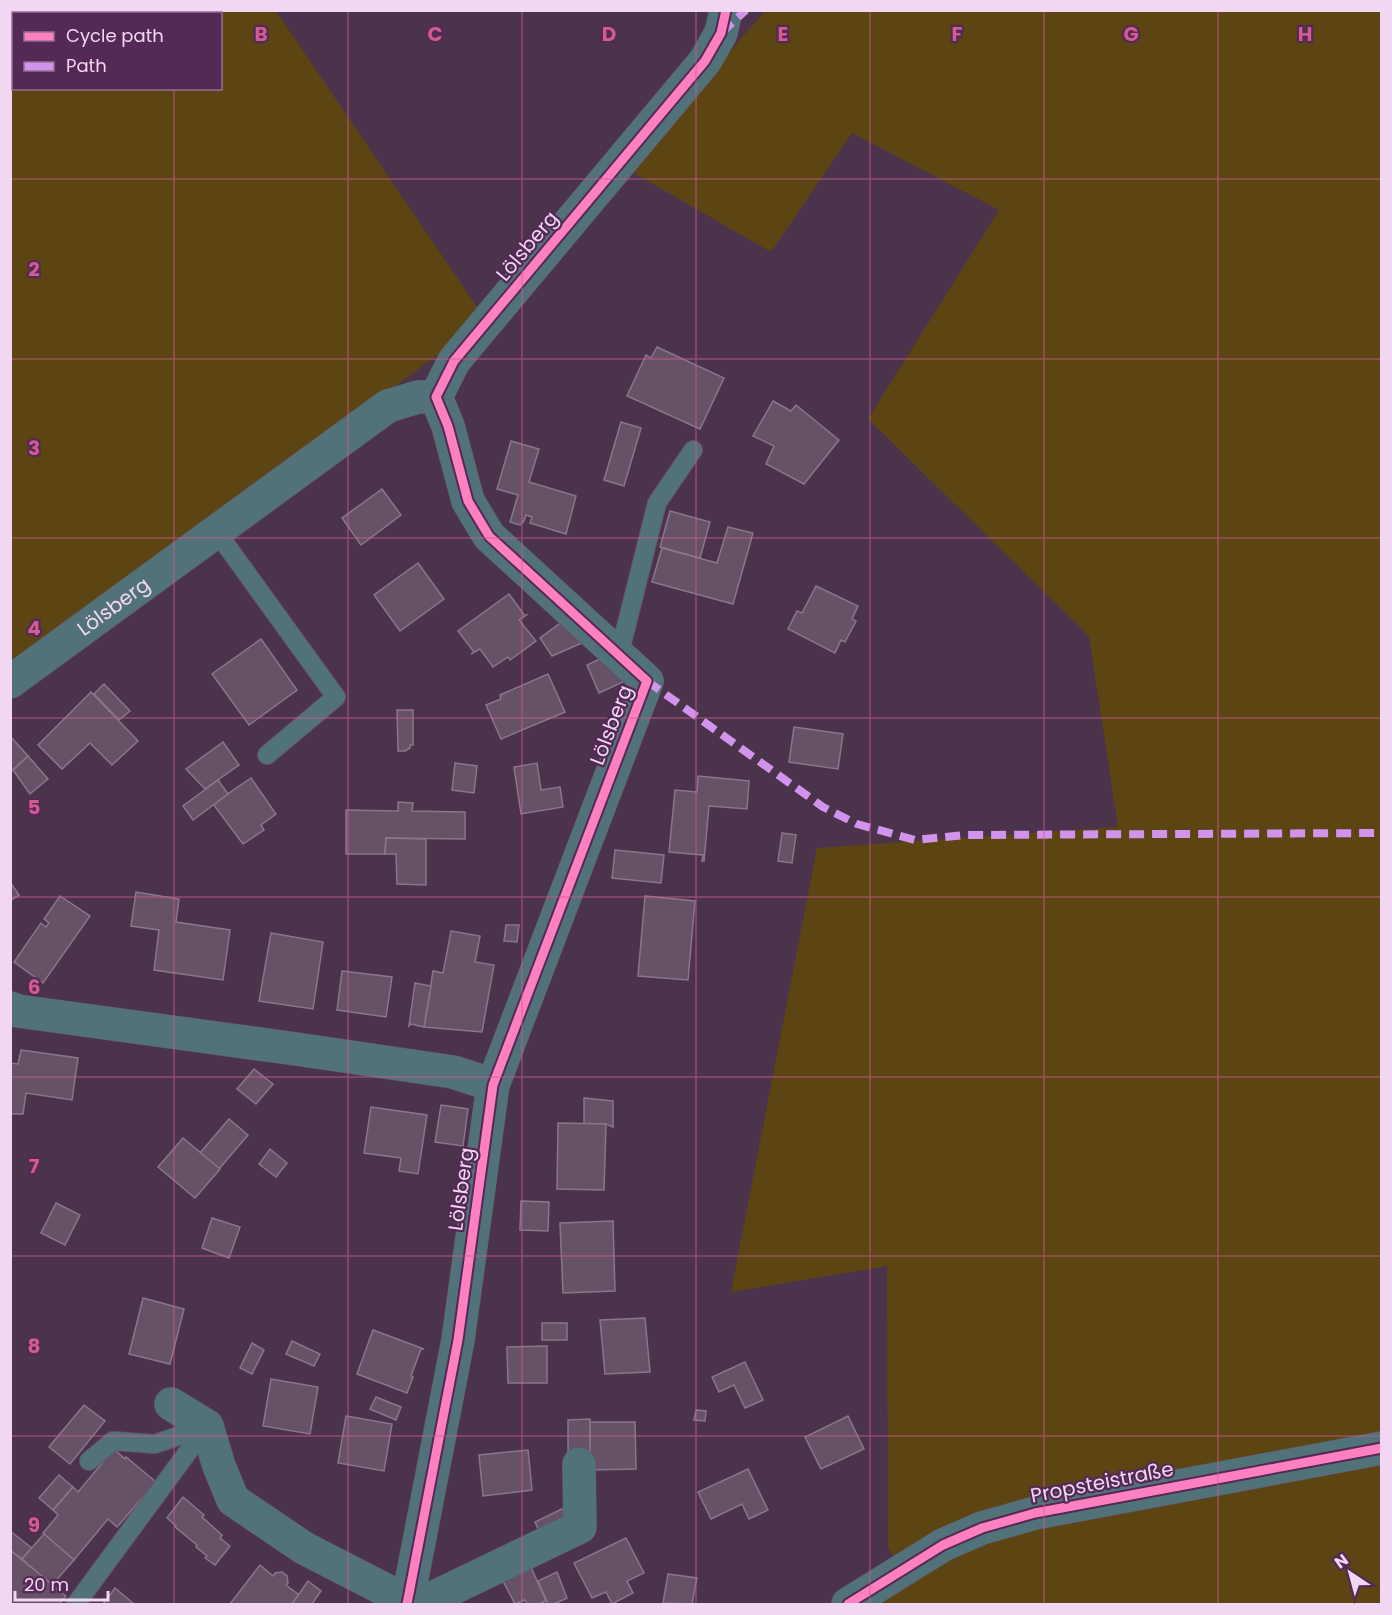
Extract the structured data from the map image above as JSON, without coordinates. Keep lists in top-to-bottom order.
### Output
{
  "streets": {
    "street": ["Lölsberg", "Propsteistraße"]
  },
  "legend": ["Cycle path", "Path"],
  "scale_bar": "20 m",
  "north": "top left",
  "grid": {
    "columns": [
      "B",
      "C",
      "D",
      "E",
      "F",
      "G",
      "H"
    ],
    "rows": [
      "2",
      "3",
      "4",
      "5",
      "6",
      "7",
      "8",
      "9"
    ]
  }
}
